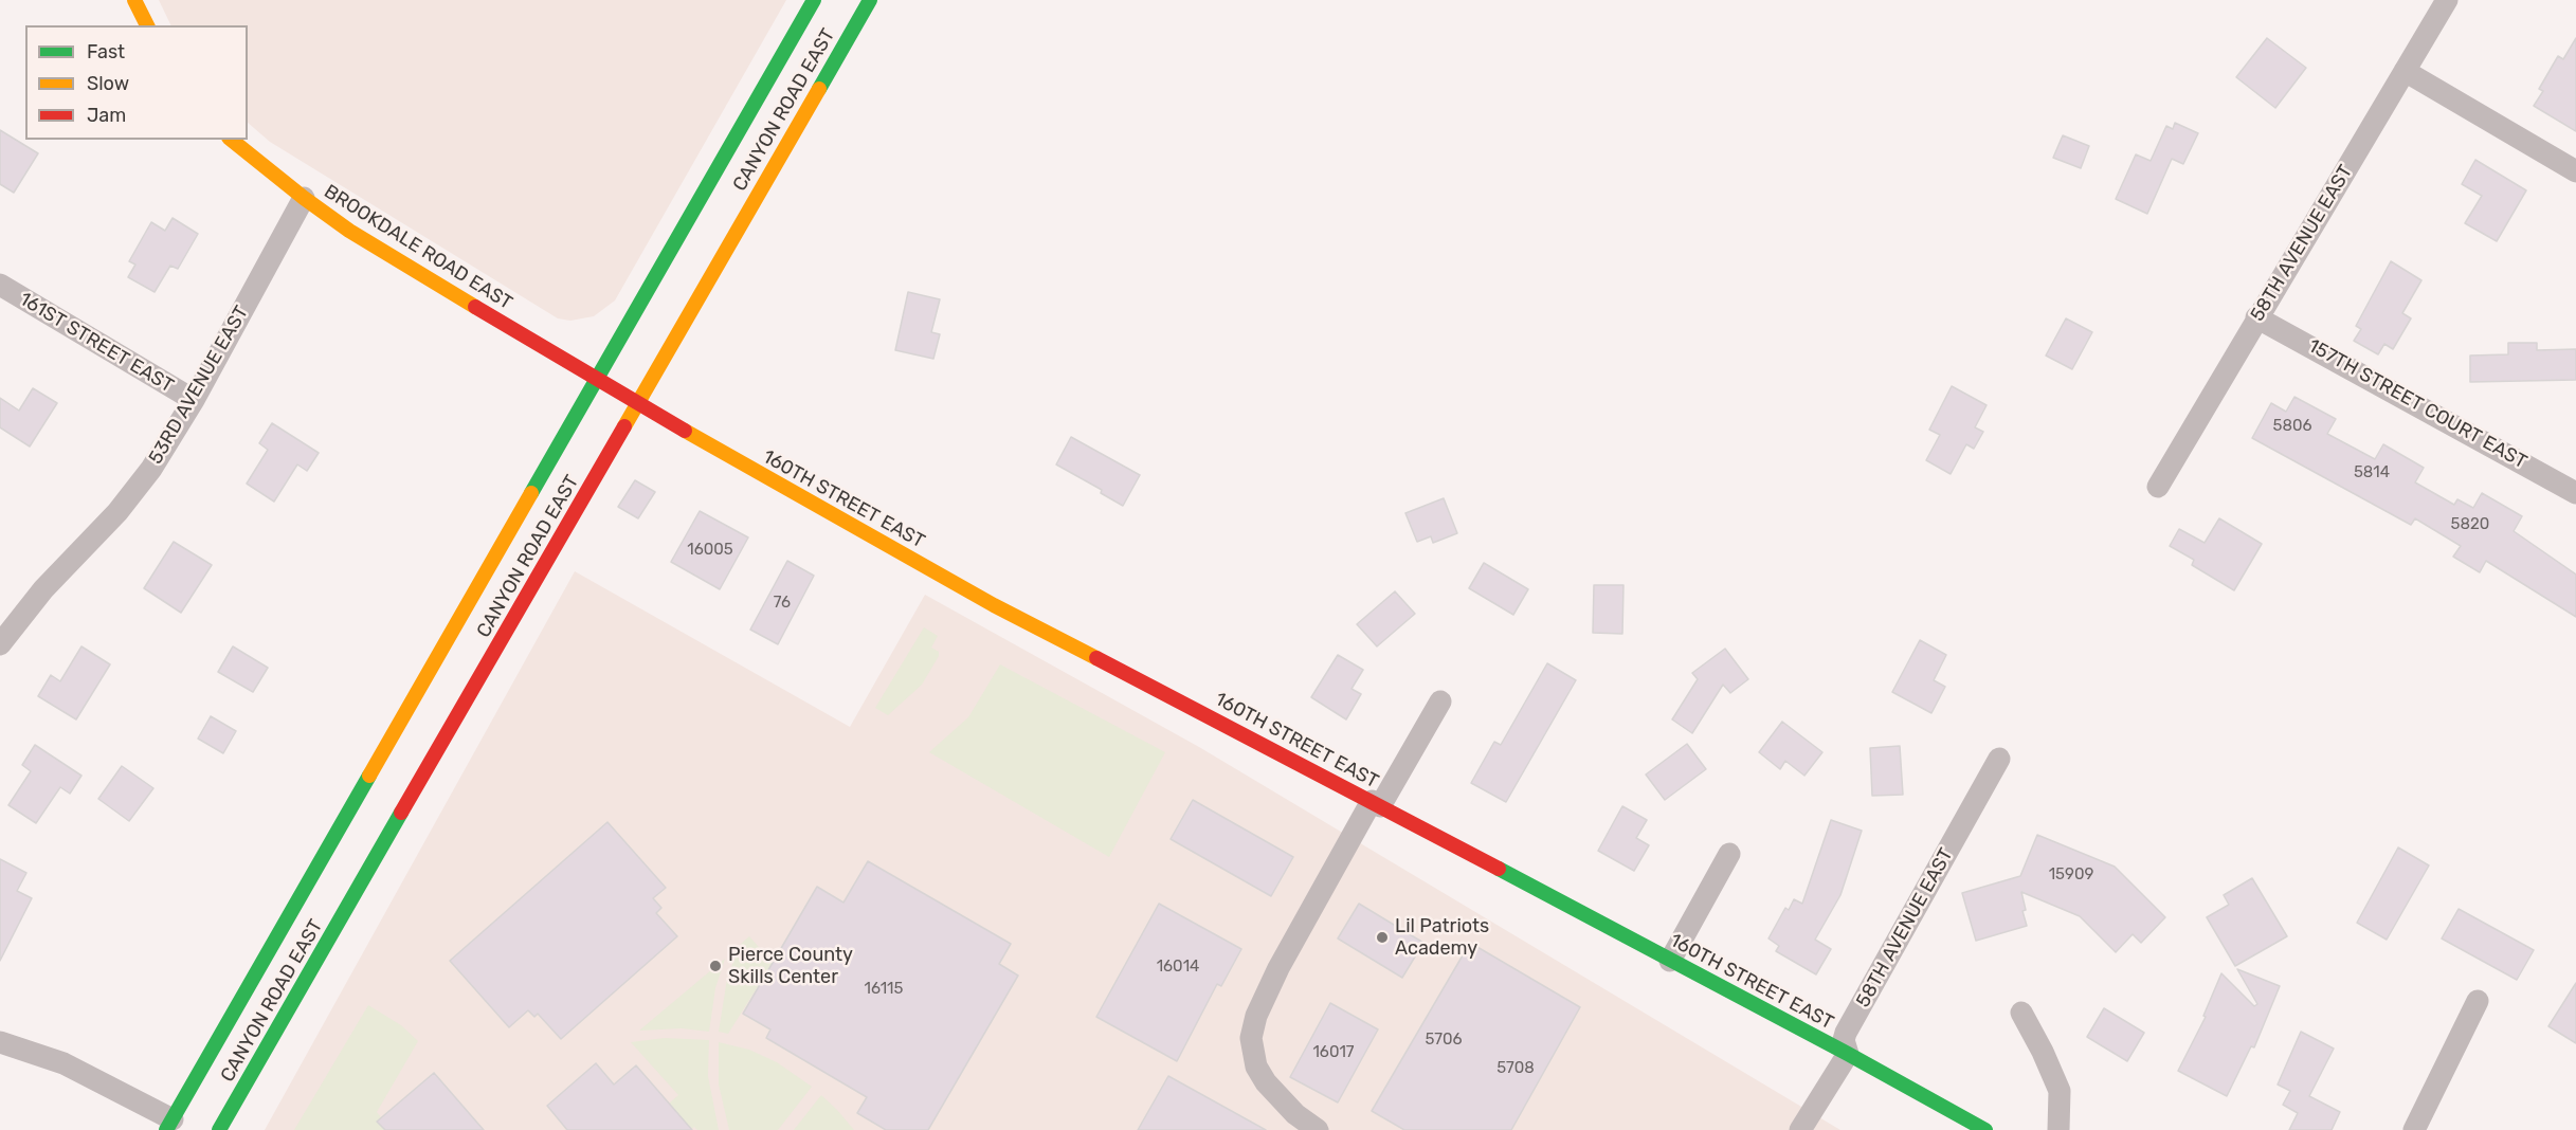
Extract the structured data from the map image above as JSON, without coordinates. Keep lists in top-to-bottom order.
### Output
{
  "streets": {
    "main road": ["CANYON ROAD EAST", "BROOKDALE ROAD EAST", "160TH STREET EAST"],
    "street": [
      "58TH AVENUE EAST",
      "161ST STREET EAST",
      "53RD AVENUE EAST",
      "157TH STREET COURT EAST"
    ]
  },
  "crossings": [
    ["CANYON ROAD EAST", "BROOKDALE ROAD EAST"],
    ["CANYON ROAD EAST", "160TH STREET EAST"],
    ["58TH AVENUE EAST", "157TH STREET COURT EAST"],
    ["58TH AVENUE EAST", "160TH STREET EAST"],
    ["BROOKDALE ROAD EAST", "53RD AVENUE EAST"],
    ["BROOKDALE ROAD EAST", "160TH STREET EAST"],
    ["161ST STREET EAST", "53RD AVENUE EAST"]
  ],
  "places": ["Lil Patriots Academy", "Pierce County Skills Center"],
  "house_numbers": [
    "5806",
    "5814",
    "5820",
    "16005",
    "76",
    "15909",
    "16014",
    "16115",
    "5706",
    "16017",
    "5708"
  ],
  "legend": ["Fast", "Slow", "Jam"]
}
